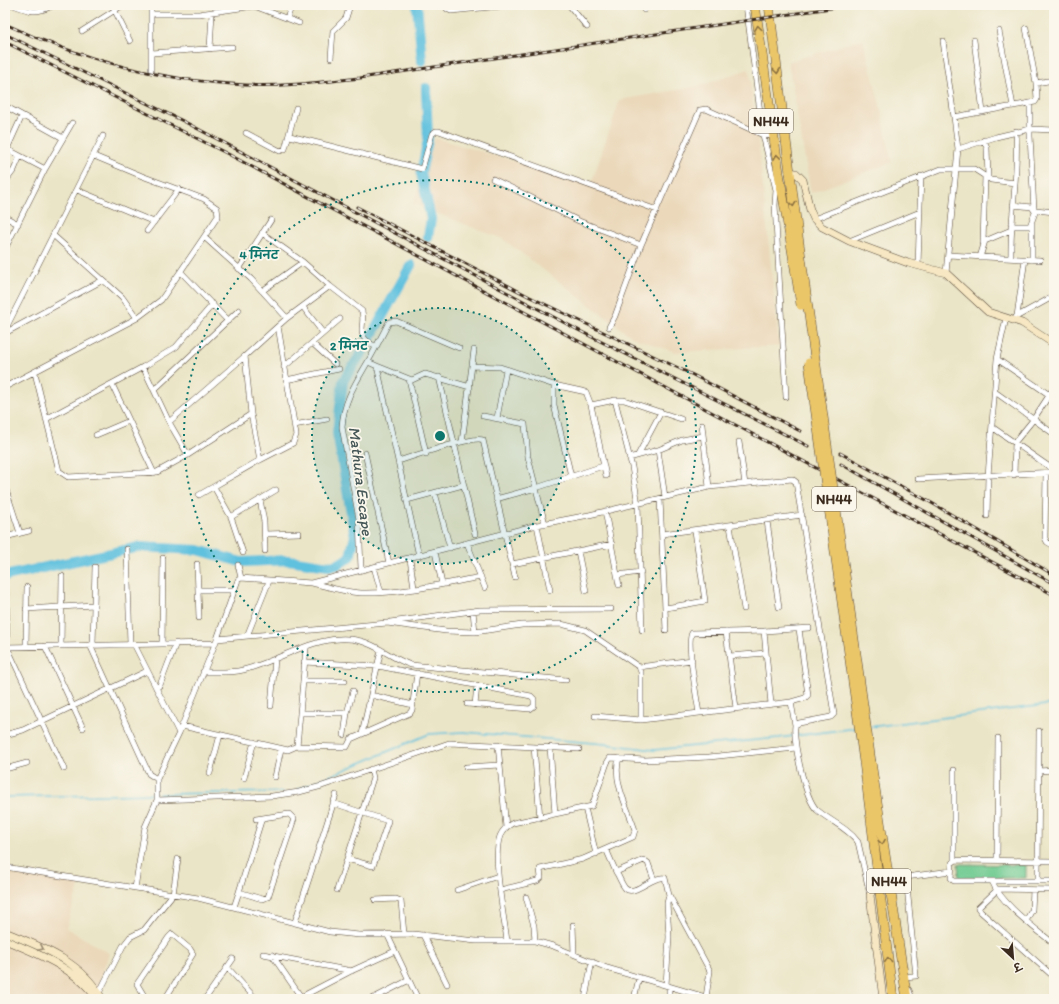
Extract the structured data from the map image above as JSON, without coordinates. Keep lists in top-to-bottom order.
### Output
{
  "streets": {
    "highway": ["NH44"]
  },
  "water": ["Mathura Escape"],
  "north": "bottom right",
  "rings": ["4 मिनट", "2 मिनट"]
}
